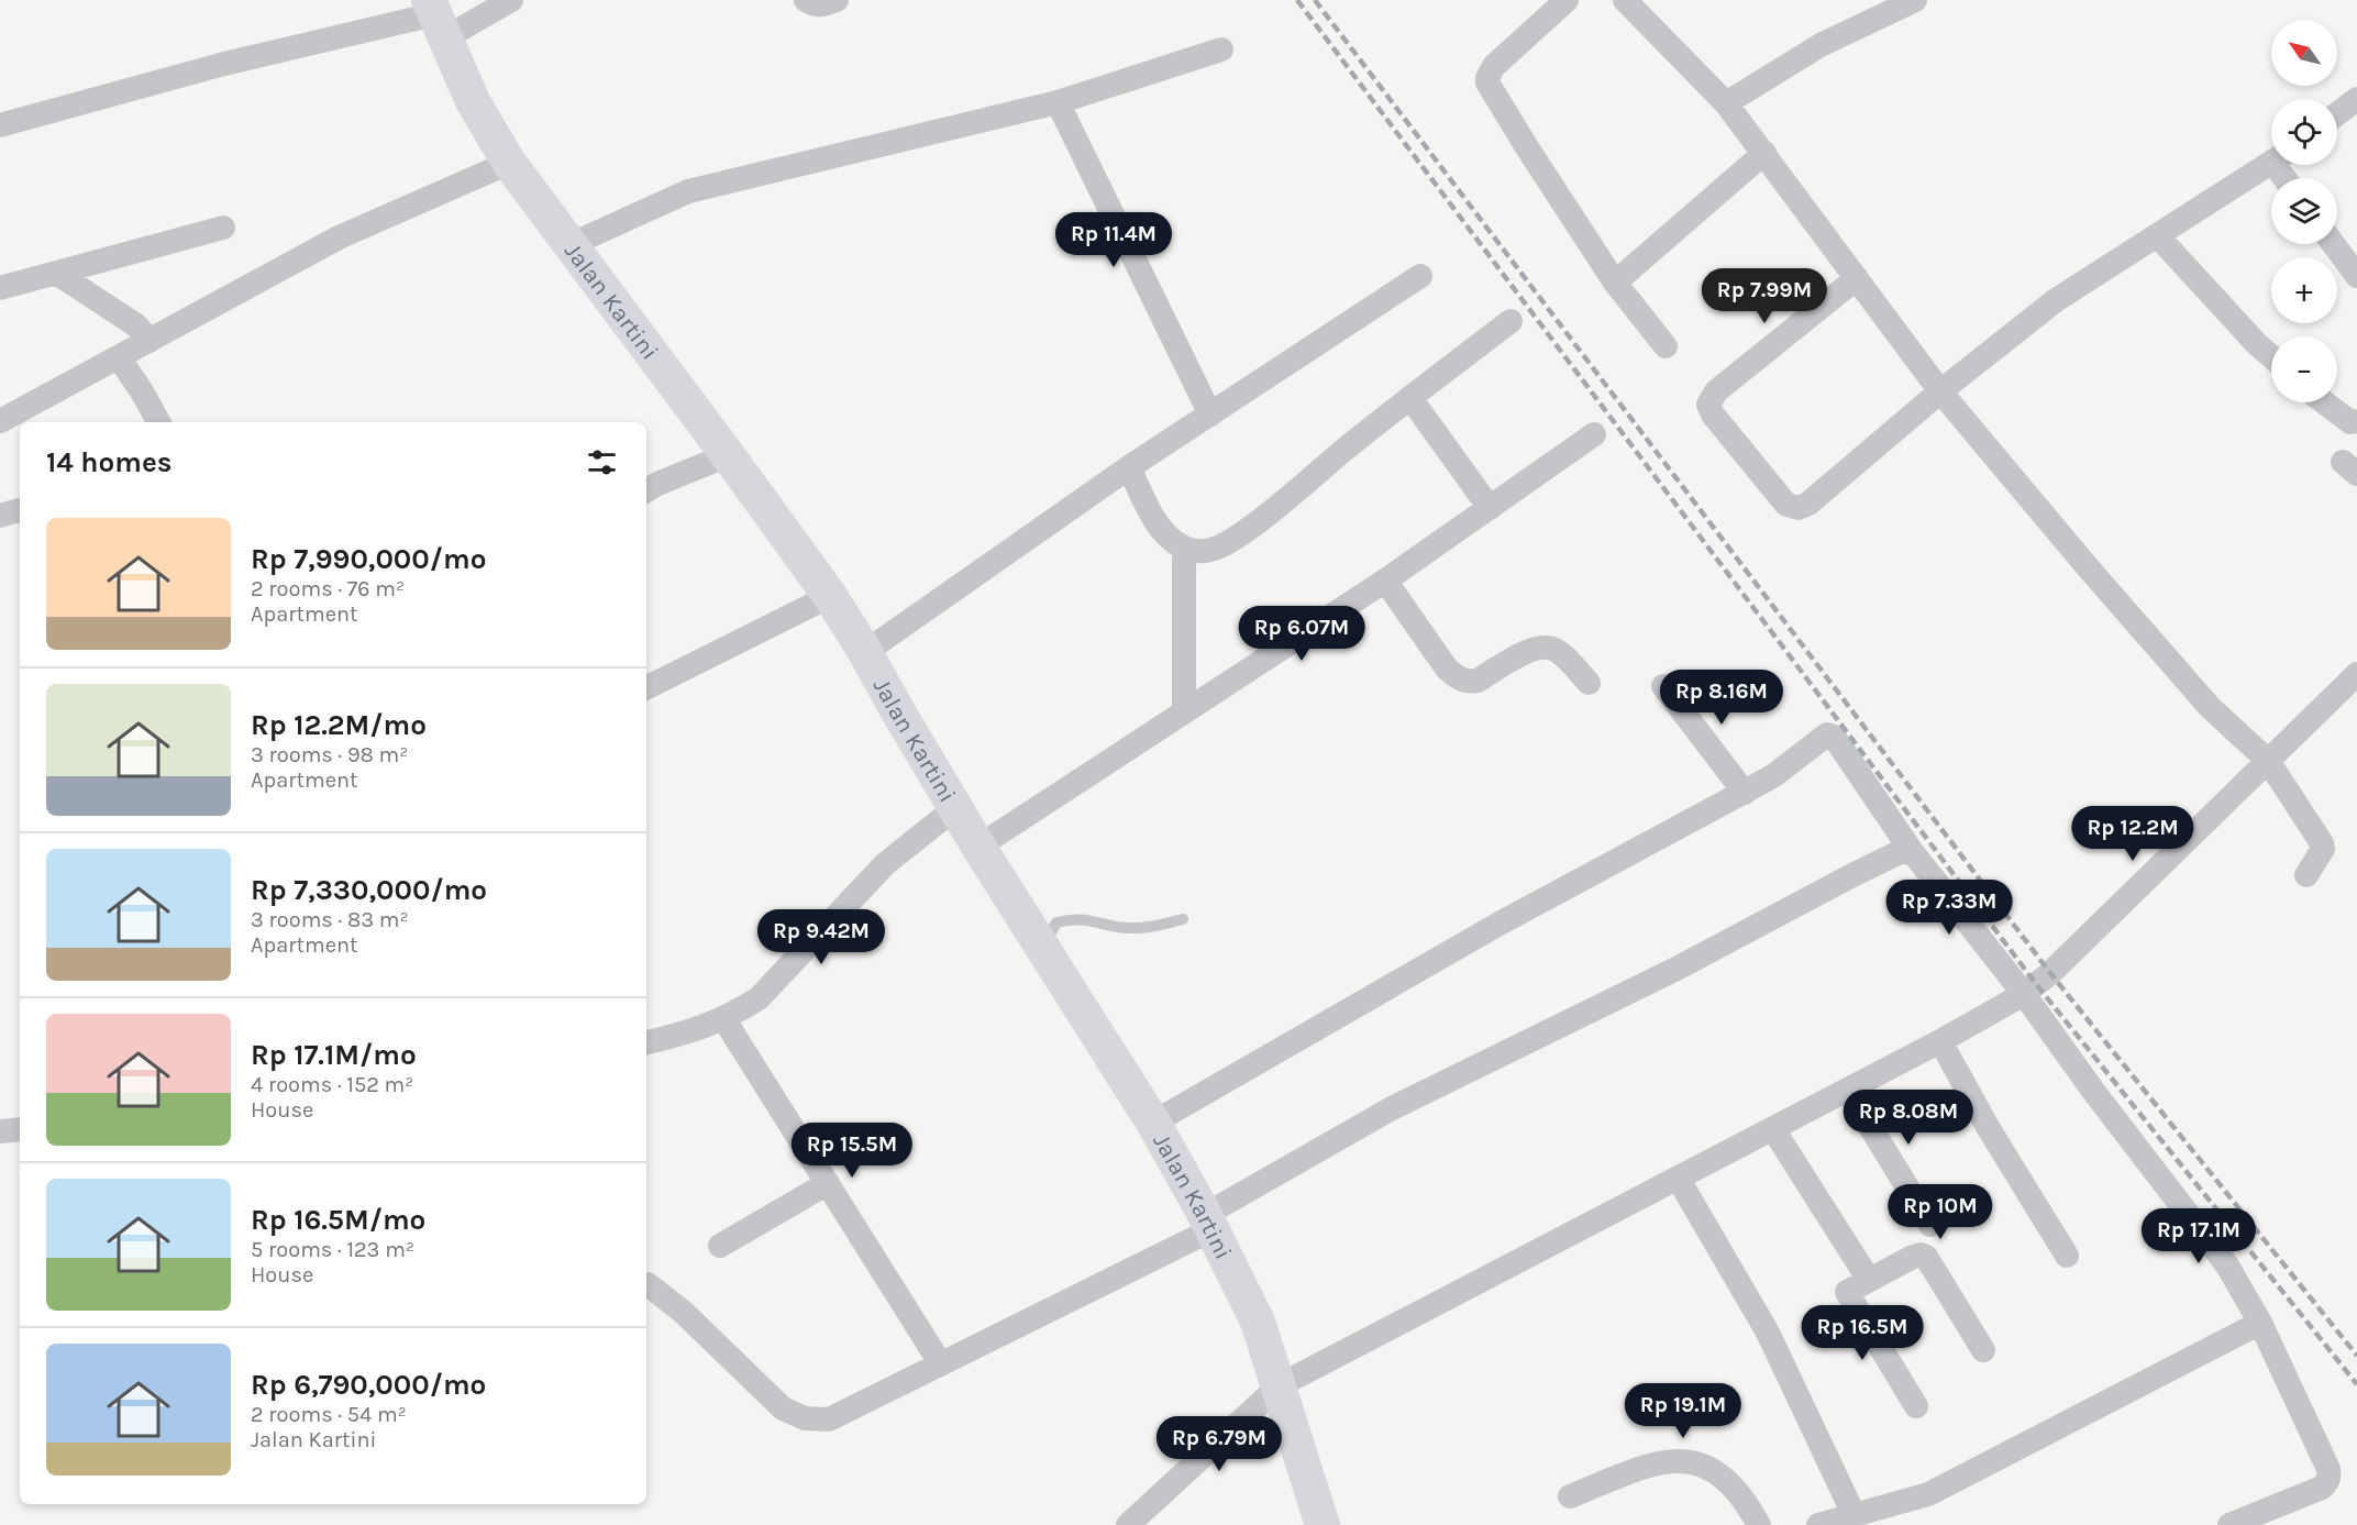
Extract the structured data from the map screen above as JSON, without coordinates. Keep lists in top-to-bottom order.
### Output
{
  "streets": {
    "street": ["Jalan Kartini"]
  },
  "north": "top left",
  "page": {
    "map_buttons": ["+", "−"],
    "price": [
      "Rp 11.4M",
      "Rp 7.99M",
      "Rp 6.07M",
      "Rp 8.16M",
      "Rp 12.2M",
      "Rp 7.33M",
      "Rp 9.42M",
      "Rp 8.08M",
      "Rp 15.5M",
      "Rp 10M",
      "Rp 17.1M",
      "Rp 16.5M",
      "Rp 19.1M",
      "Rp 6.79M"
    ],
    "heading": "14 homes",
    "list": [
      {
        "name": "Rp 7,990,000/mo",
        "note": "2 rooms · 76 m² · Apartment"
      },
      {
        "name": "Rp 12.2M/mo",
        "note": "3 rooms · 98 m² · Apartment"
      },
      {
        "name": "Rp 7,330,000/mo",
        "note": "3 rooms · 83 m² · Apartment"
      },
      {
        "name": "Rp 17.1M/mo",
        "note": "4 rooms · 152 m² · House"
      },
      {
        "name": "Rp 16.5M/mo",
        "note": "5 rooms · 123 m² · House"
      },
      {
        "name": "Rp 6,790,000/mo",
        "note": "2 rooms · 54 m² · Jalan Kartini"
      }
    ]
  }
}
